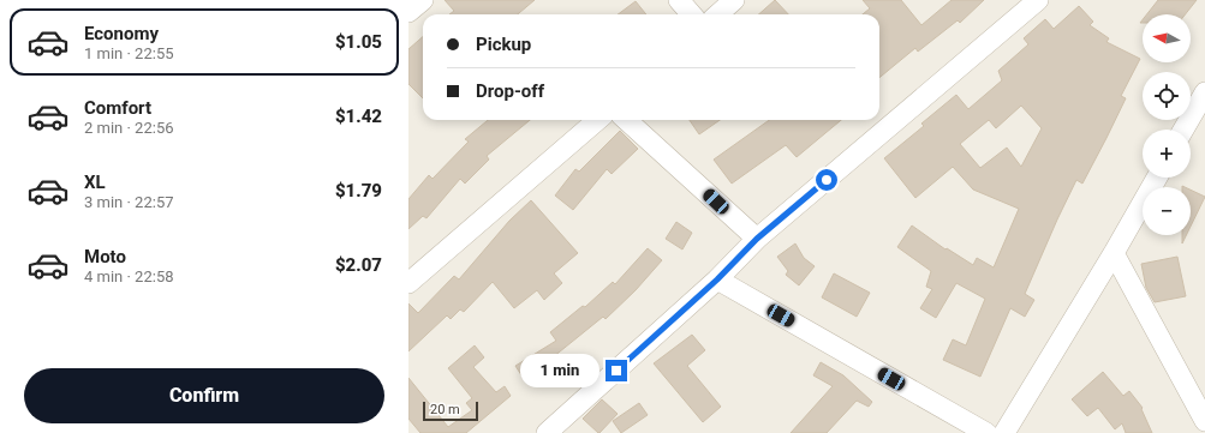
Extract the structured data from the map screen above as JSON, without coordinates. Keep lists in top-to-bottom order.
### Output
{
  "scale_bar": "20 m",
  "north": "left",
  "page": {
    "list": [
      {
        "name": "Economy",
        "note": "1 min · 22:55",
        "value": "$1.05"
      },
      {
        "name": "Comfort",
        "note": "2 min · 22:56",
        "value": "$1.42"
      },
      {
        "name": "XL",
        "note": "3 min · 22:57",
        "value": "$1.79"
      },
      {
        "name": "Moto",
        "note": "4 min · 22:58",
        "value": "$2.07"
      }
    ],
    "map_buttons": ["+", "−"],
    "banner": ["Pickup", "Drop-off"],
    "bubble": "1 min",
    "buttons": "Confirm",
    "scale": "20 m"
  }
}
